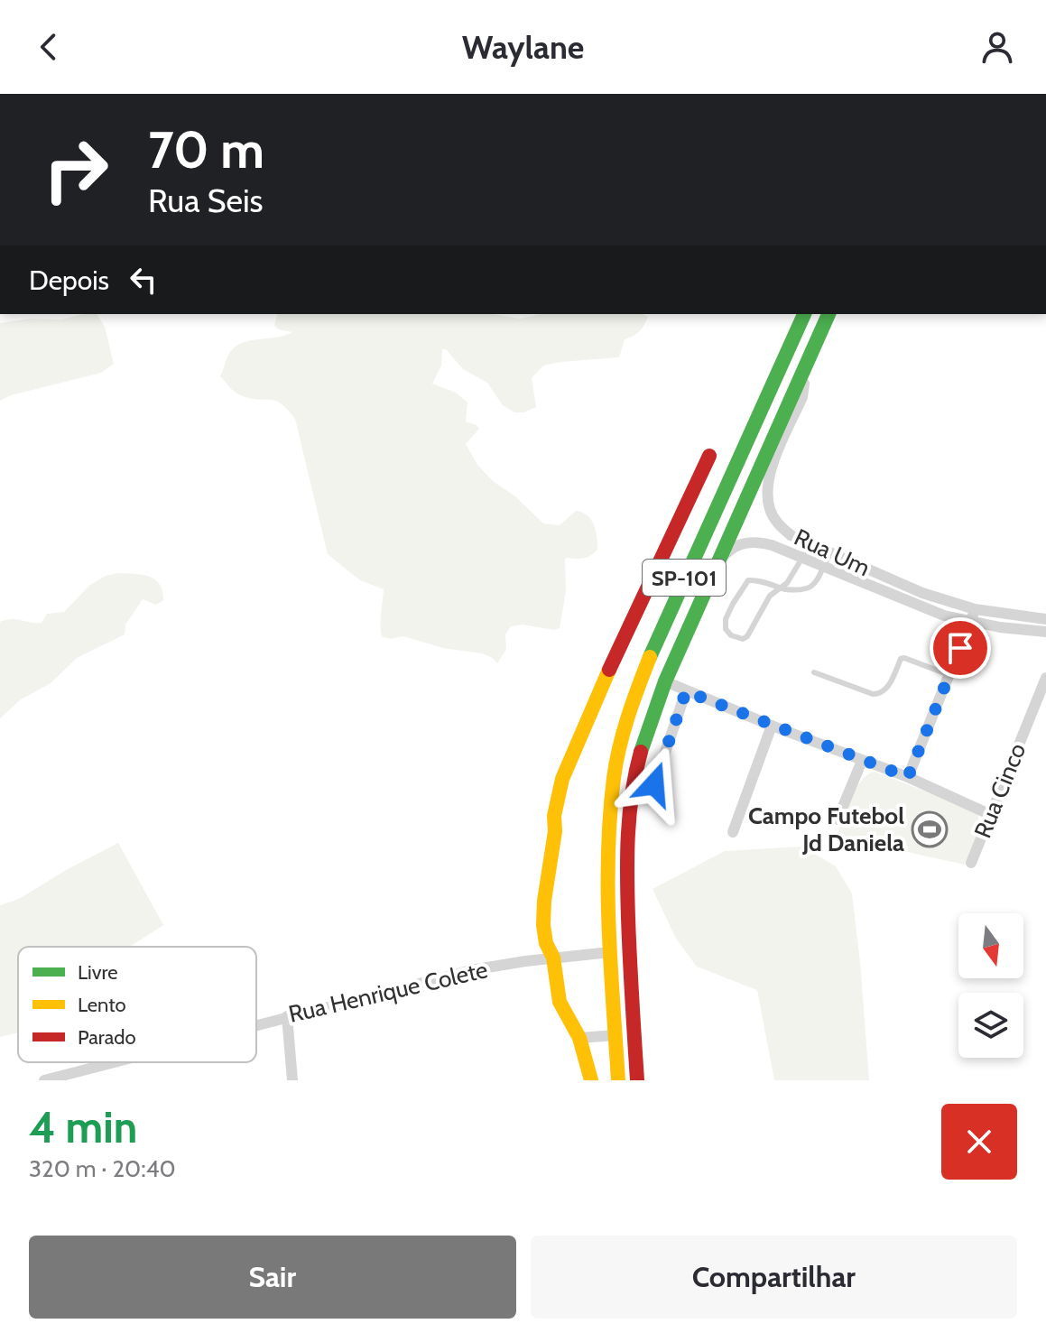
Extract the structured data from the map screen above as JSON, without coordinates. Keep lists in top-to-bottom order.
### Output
{
  "streets": {
    "main road": ["SP-101"],
    "street": ["Rua Um", "Rua Cinco", "Rua Henrique Colete"]
  },
  "crossings": [
    ["Rua Um", "SP-101"],
    ["SP-101", "Rua Henrique Colete"]
  ],
  "places": {
    "sports": ["Campo Futebol Jd Daniela"]
  },
  "legend": ["Livre", "Lento", "Parado"],
  "north": "bottom",
  "page": {
    "header": "Waylane",
    "turn": ["70 m", "Rua Seis"],
    "then": "Depois",
    "heading": ["4 min", "320 m · 20:40"],
    "buttons": ["Sair", "Compartilhar"]
  }
}
